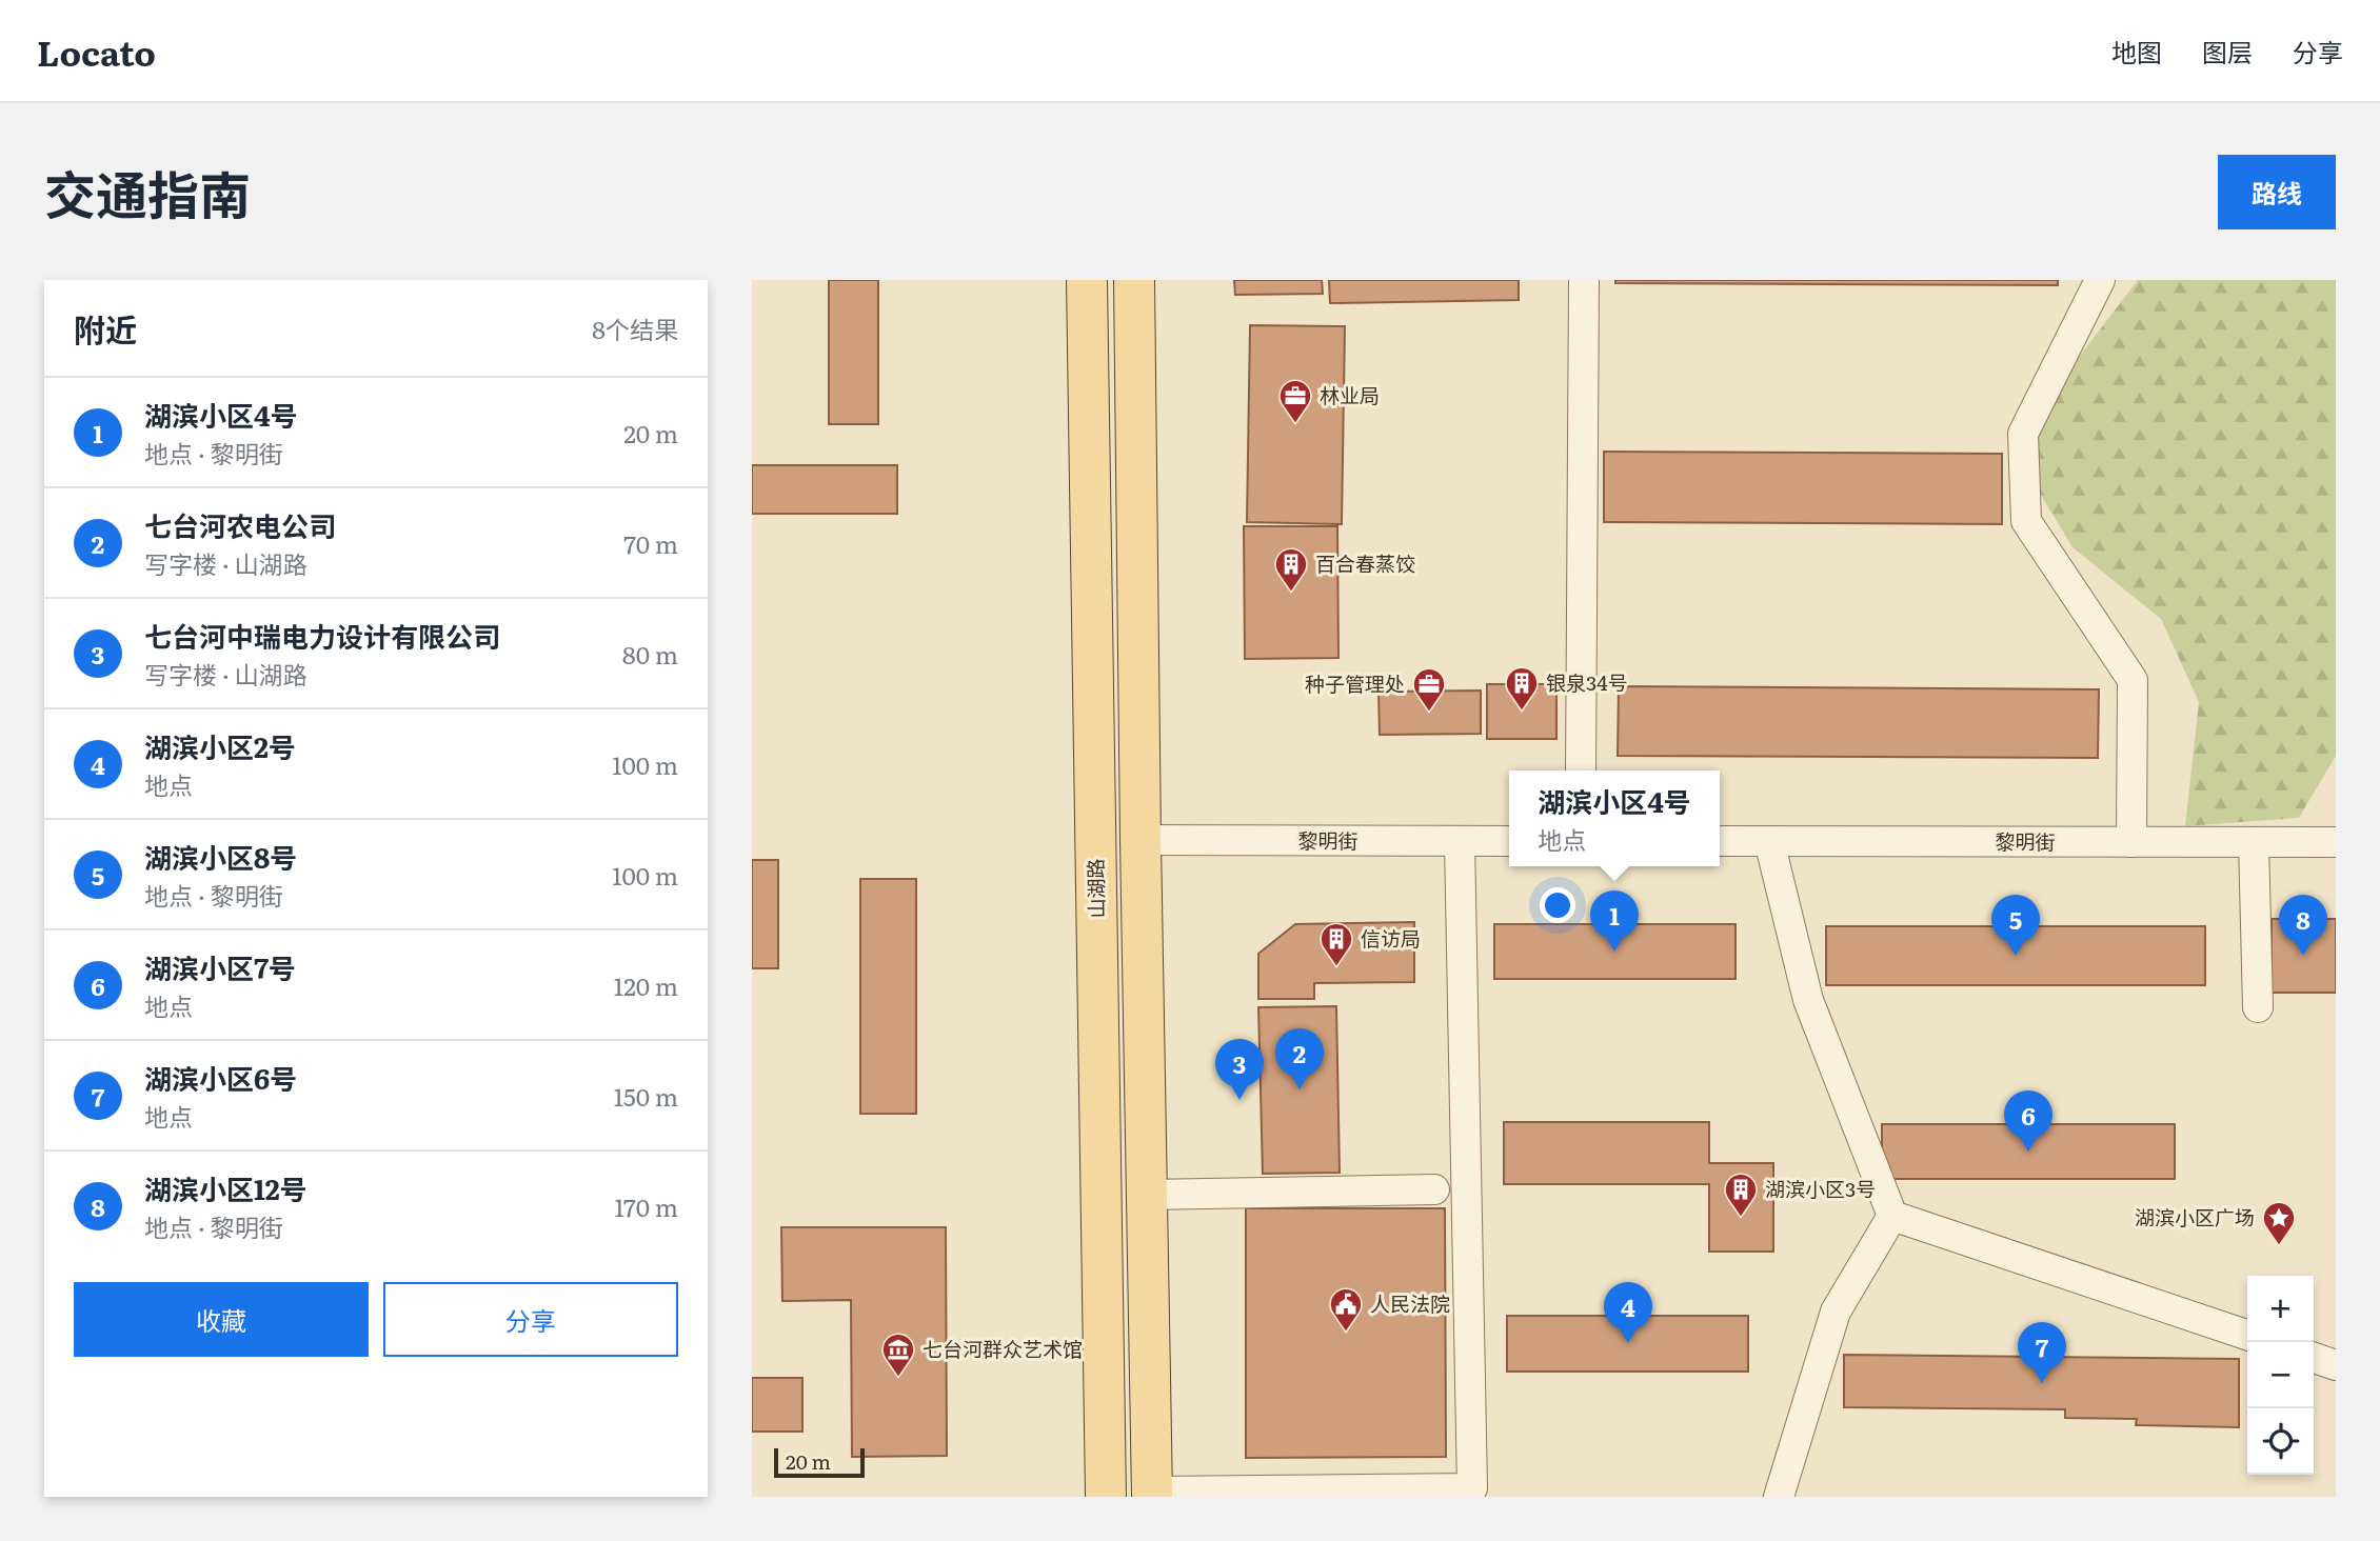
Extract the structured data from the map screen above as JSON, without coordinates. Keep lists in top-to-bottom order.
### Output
{
  "streets": {
    "main road": ["山湖路"],
    "street": ["黎明街"]
  },
  "places": {
    "office": ["林业局", "种子管理处"],
    "building": [
      "百合春蒸饺",
      "银泉34号",
      "信访局",
      "湖滨小区3号"
    ],
    "place": ["湖滨小区广场"],
    "public building": ["人民法院"],
    "museum": ["七台河群众艺术馆"]
  },
  "scale_bar": "20 m",
  "page": {
    "header": "Locato",
    "nav": ["地图", "图层", "分享"],
    "title": "交通指南",
    "buttons": [
      "路线",
      ["收藏", "分享"]
    ],
    "heading": ["附近", "8个结果"],
    "list": [
      {
        "mark": "1",
        "name": "湖滨小区4号",
        "note": "地点 · 黎明街",
        "value": "20 m"
      },
      {
        "mark": "2",
        "name": "七台河农电公司",
        "note": "写字楼 · 山湖路",
        "value": "70 m"
      },
      {
        "mark": "3",
        "name": "七台河中瑞电力设计有限公司",
        "note": "写字楼 · 山湖路",
        "value": "80 m"
      },
      {
        "mark": "4",
        "name": "湖滨小区2号",
        "note": "地点",
        "value": "100 m"
      },
      {
        "mark": "5",
        "name": "湖滨小区8号",
        "note": "地点 · 黎明街",
        "value": "100 m"
      },
      {
        "mark": "6",
        "name": "湖滨小区7号",
        "note": "地点",
        "value": "120 m"
      },
      {
        "mark": "7",
        "name": "湖滨小区6号",
        "note": "地点",
        "value": "150 m"
      },
      {
        "mark": "8",
        "name": "湖滨小区12号",
        "note": "地点 · 黎明街",
        "value": "170 m"
      }
    ],
    "popup": ["湖滨小区4号", "地点"],
    "pins": [
      "1",
      "5",
      "8",
      "2",
      "3",
      "6",
      "4",
      "7"
    ],
    "map_buttons": ["+", "−"],
    "scale": "20 m"
  }
}
